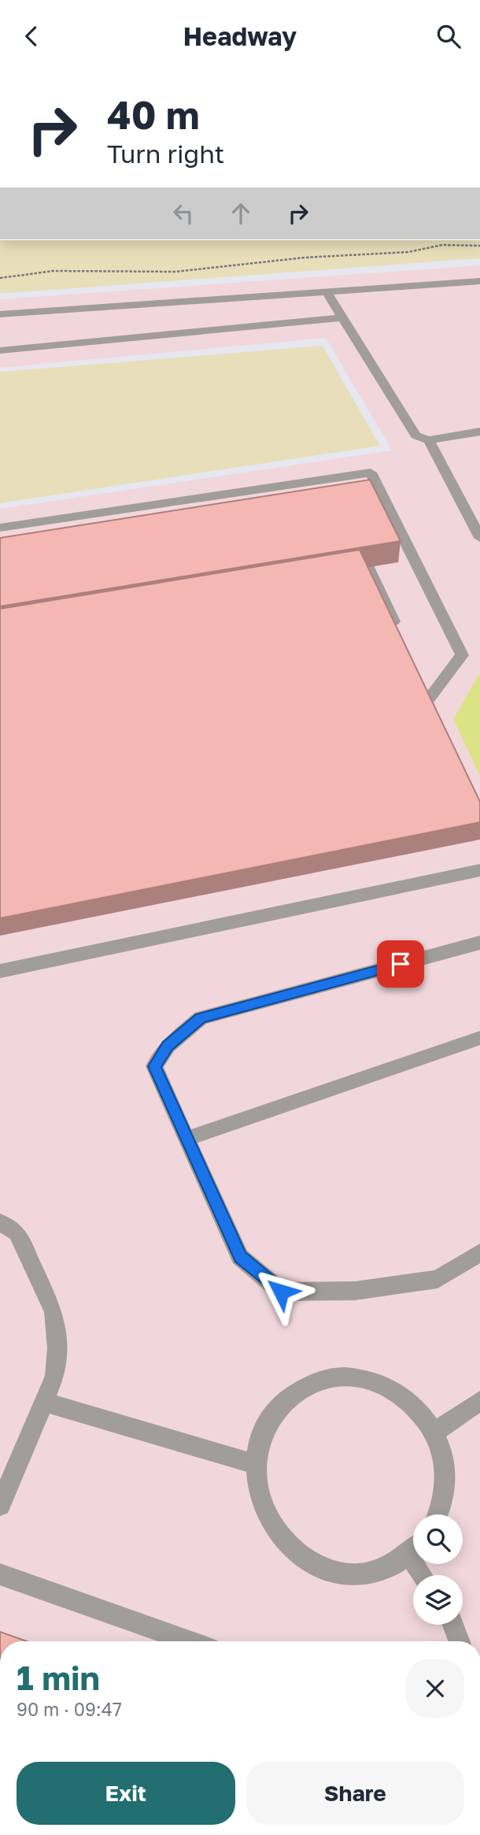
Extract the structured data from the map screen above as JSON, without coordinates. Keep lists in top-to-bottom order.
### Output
{
  "page": {
    "header": "Headway",
    "turn": ["40 m", "Turn right"],
    "heading": ["1 min", "90 m · 09:47"],
    "buttons": ["Exit", "Share"]
  }
}
